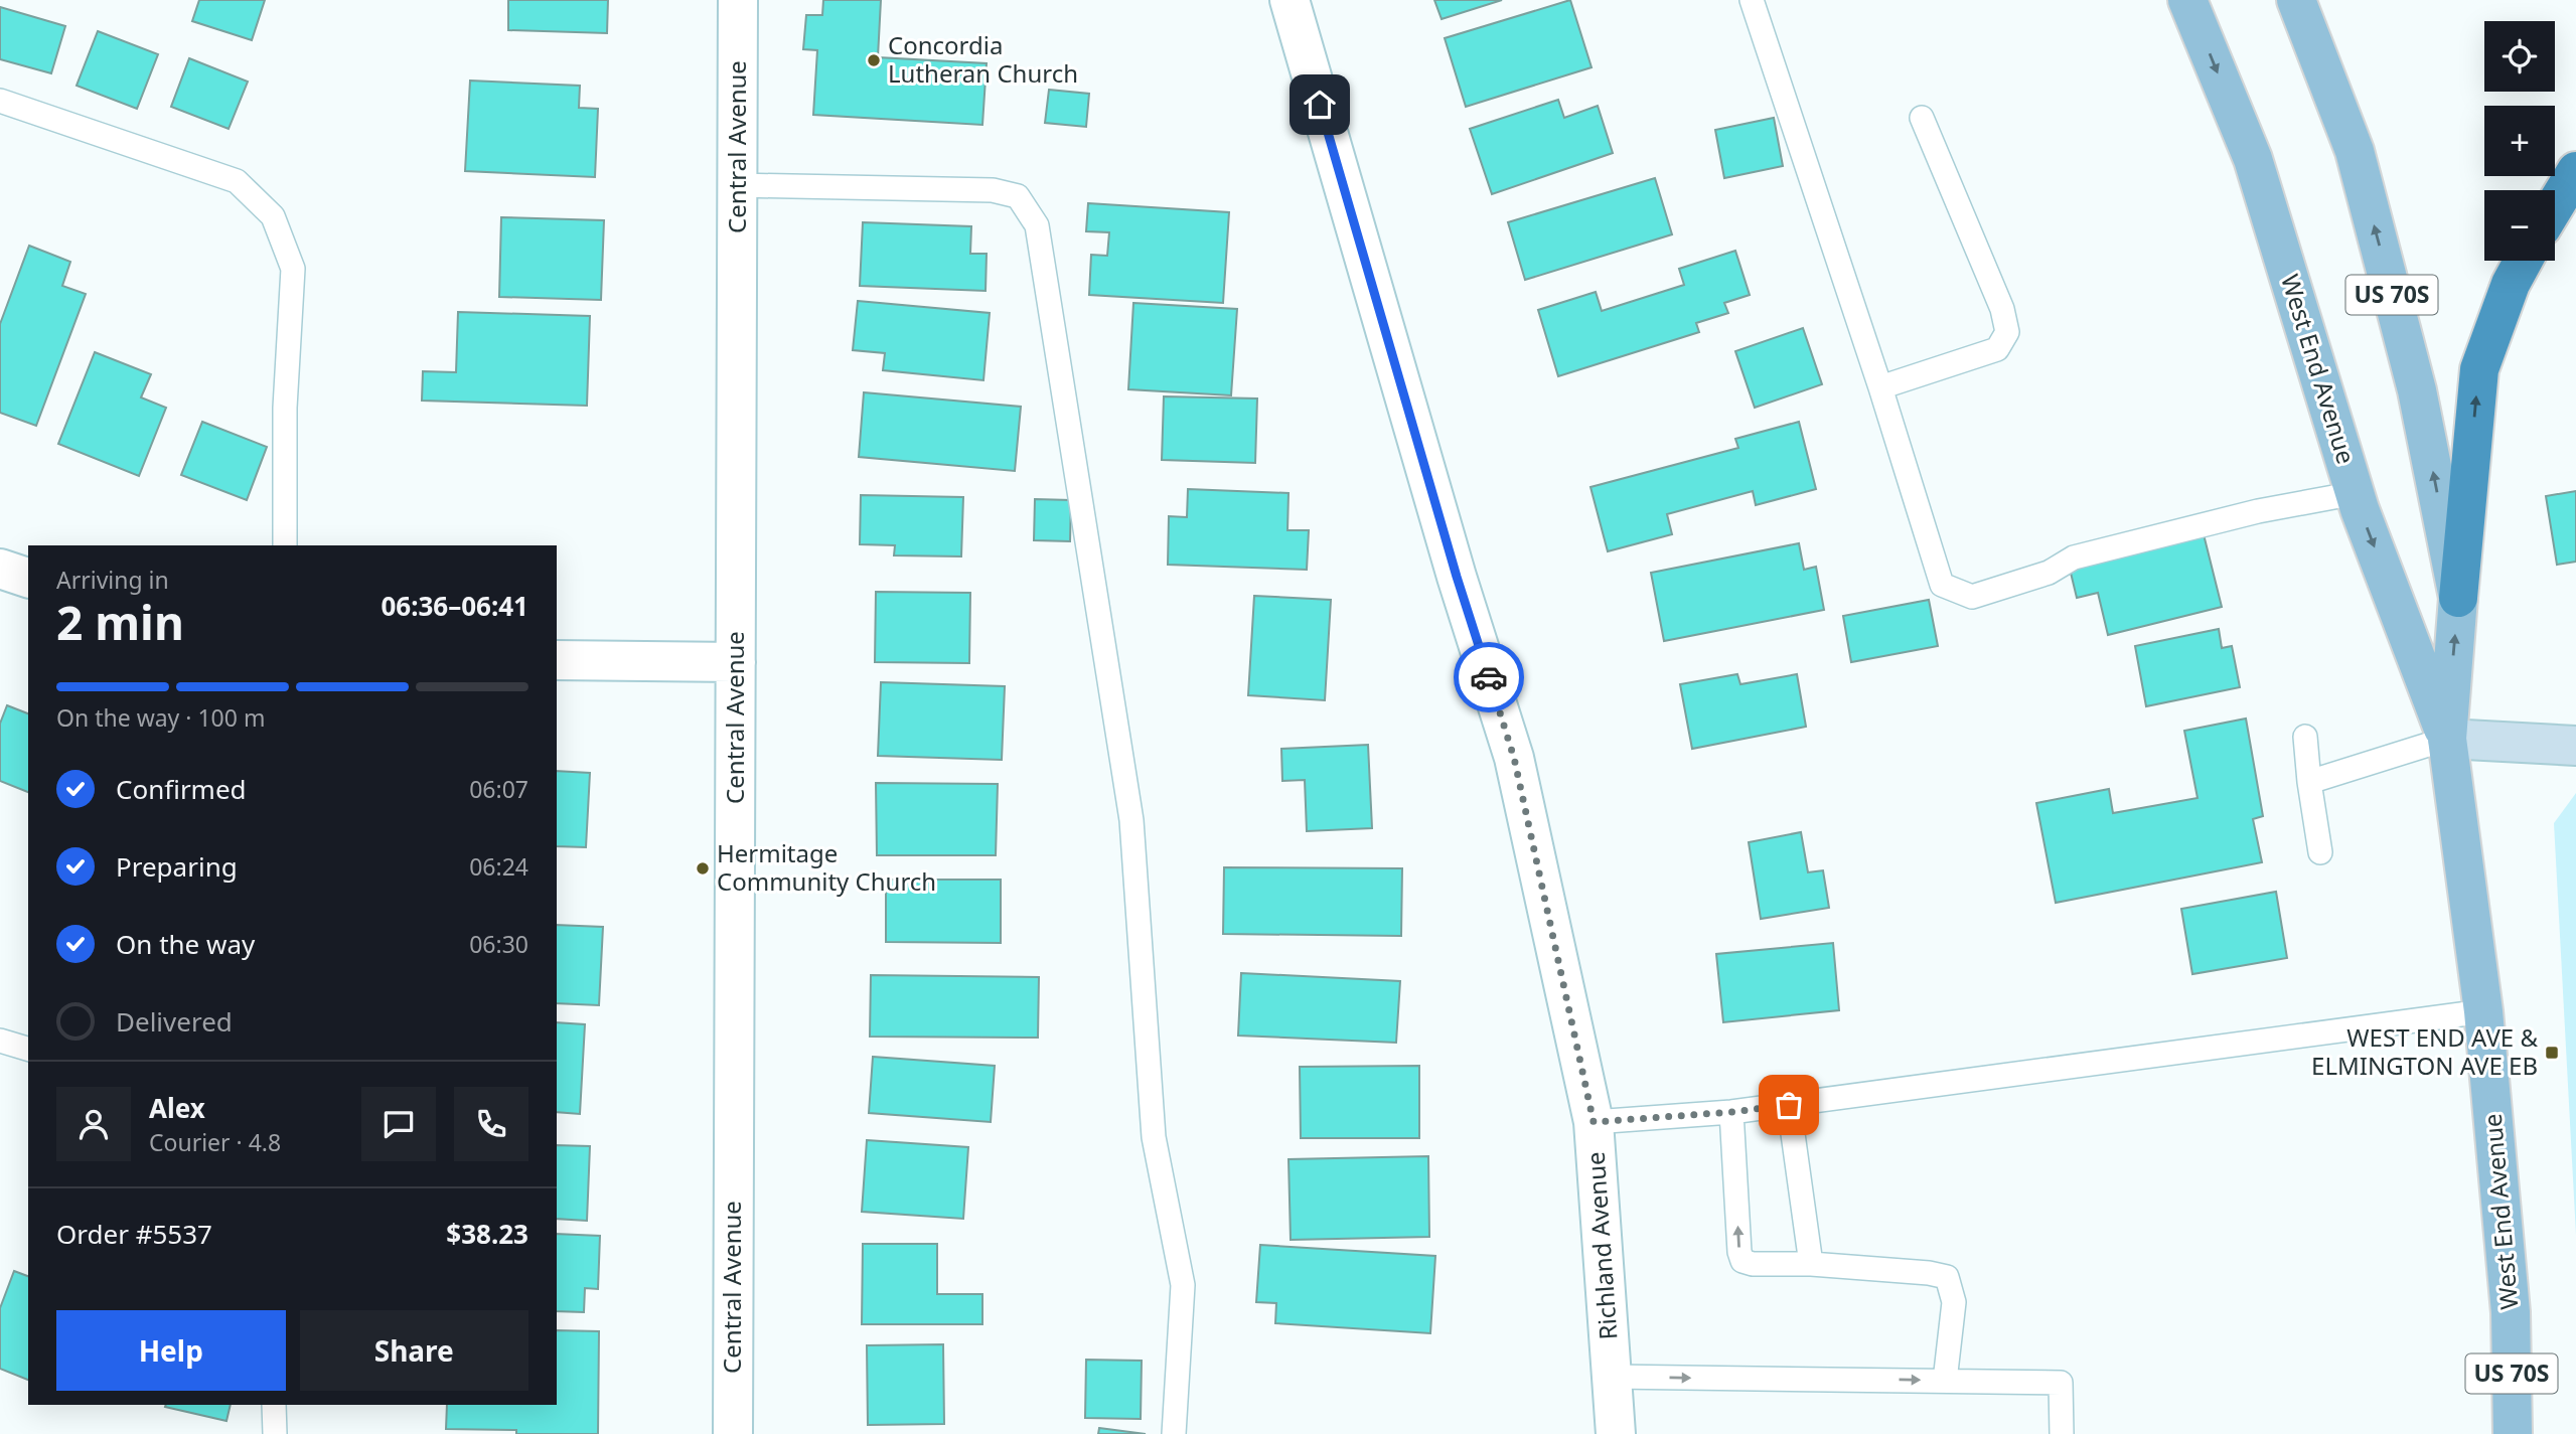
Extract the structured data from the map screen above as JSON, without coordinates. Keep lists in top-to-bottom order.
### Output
{
  "streets": {
    "main road": ["US 70S", "West End Avenue"],
    "street": ["Central Avenue", "Richland Avenue"]
  },
  "places": {
    "other": ["Concordia Lutheran Church", "Hermitage Community Church"],
    "transit": ["WEST END AVE & ELMINGTON AVE EB"]
  },
  "page": {
    "map_buttons": ["+", "−"],
    "heading": ["2 min", "Arriving in", "06:36–06:41"],
    "panel": [
      "Alex",
      "Courier · 4.8",
      "Order #5537",
      "$38.23"
    ],
    "bar": "On the way · 100 m",
    "list": [
      ["Confirmed", "06:07"],
      ["Preparing", "06:24"],
      ["On the way", "06:30"],
      "Delivered"
    ],
    "buttons": ["Help", "Share"]
  }
}
